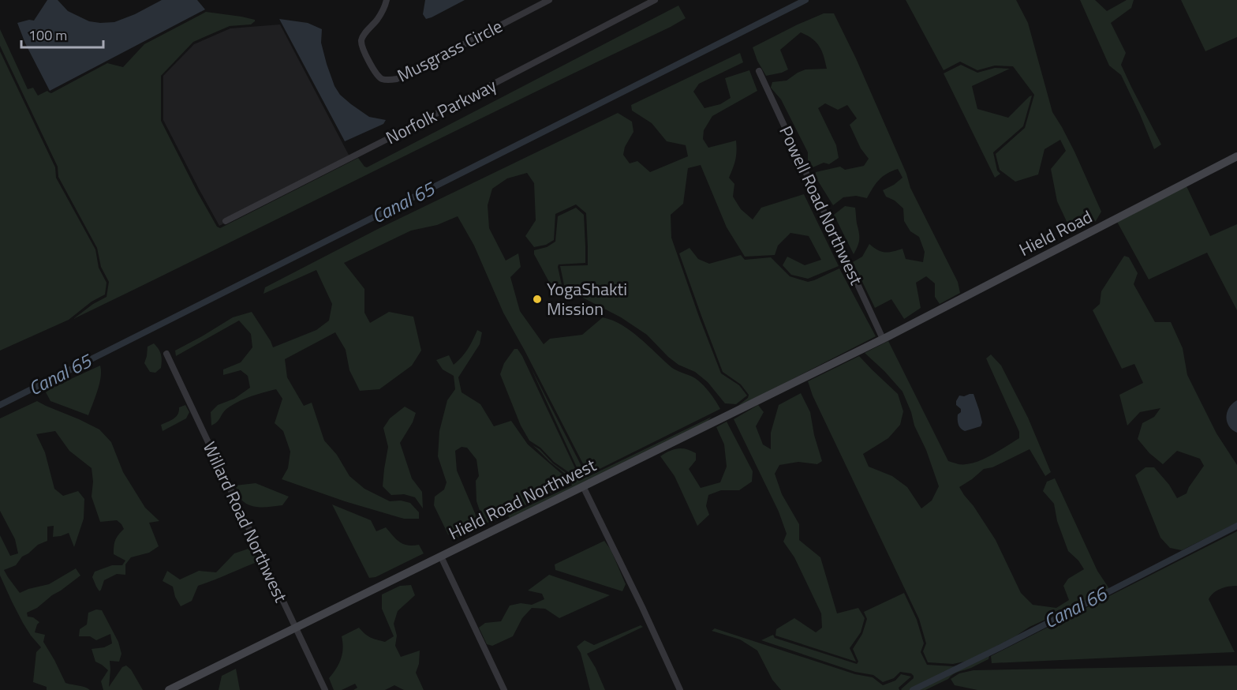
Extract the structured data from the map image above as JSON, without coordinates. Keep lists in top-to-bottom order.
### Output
{
  "streets": {
    "street": [
      "Musgrass Circle",
      "Norfolk Parkway",
      "Powell Road Northwest",
      "Hield Road",
      "Hield Road Northwest",
      "Willard Road Northwest"
    ]
  },
  "crossings": [
    ["Powell Road Northwest", "Hield Road"],
    ["Powell Road Northwest", "Hield Road Northwest"],
    ["Hield Road", "Hield Road Northwest"],
    ["Hield Road Northwest", "Willard Road Northwest"]
  ],
  "water": ["Canal 65", "Canal 66"],
  "places": ["YogaShakti Mission"],
  "scale_bar": "100 m"
}
